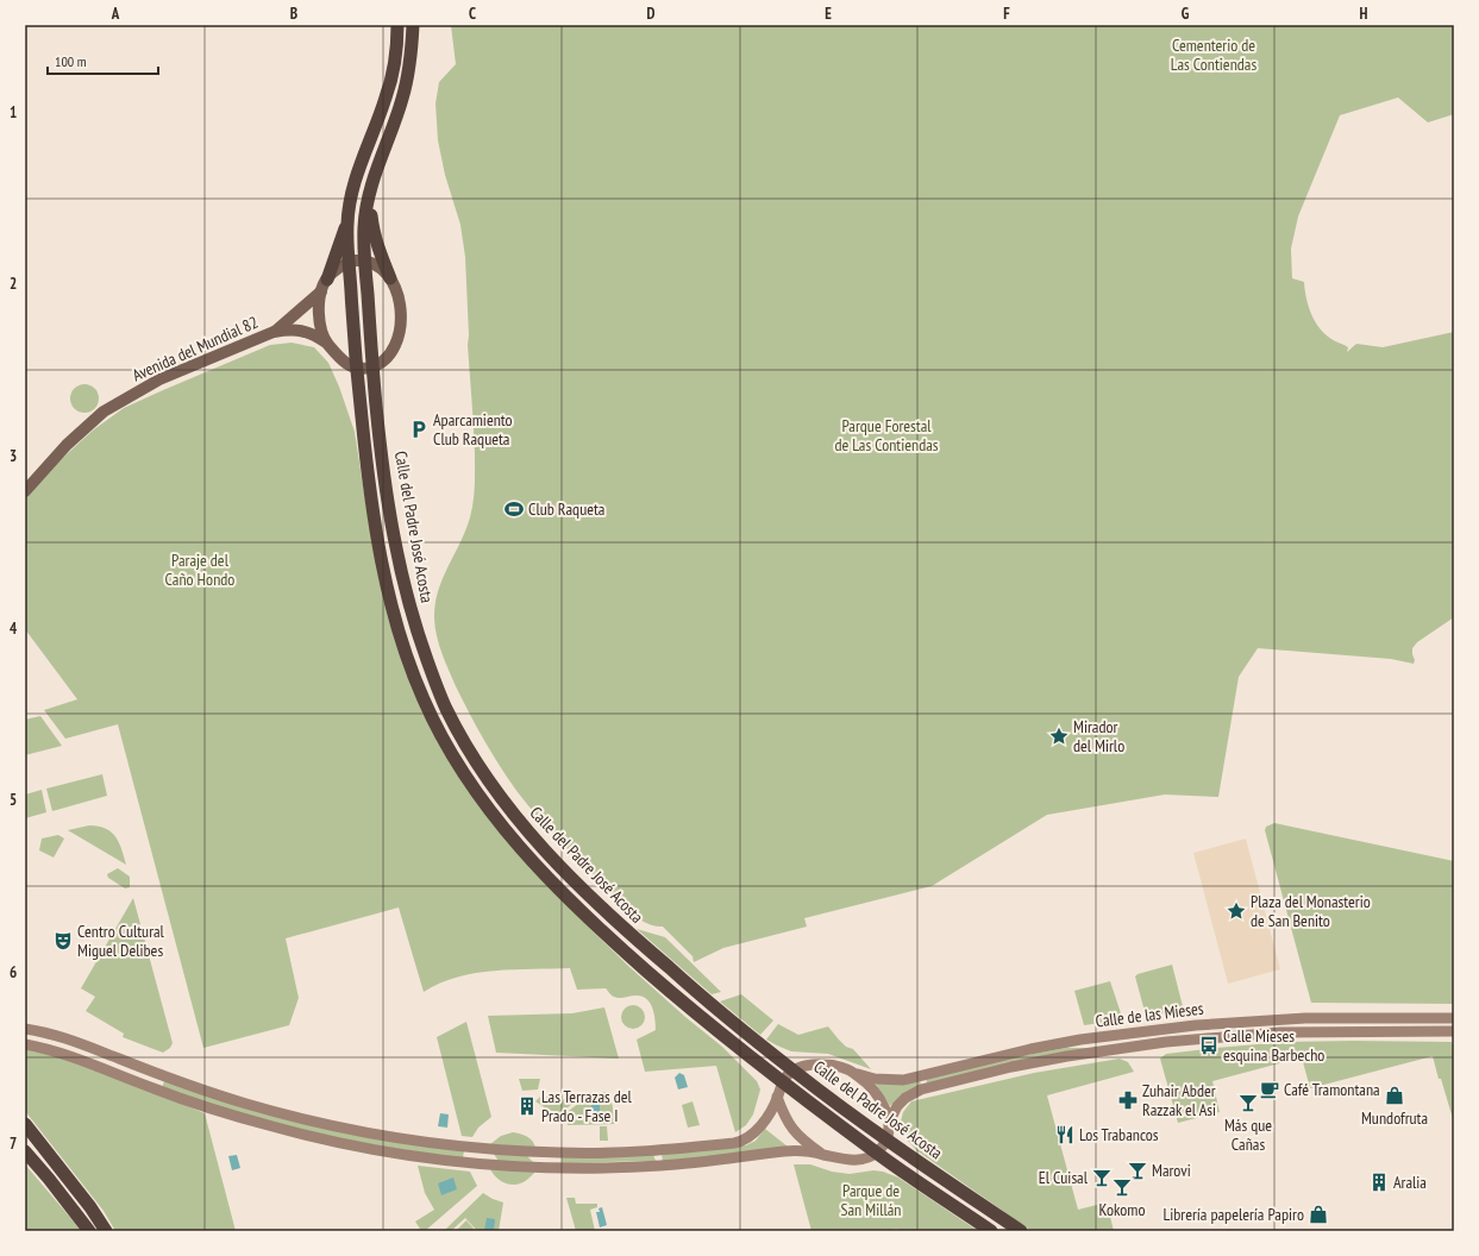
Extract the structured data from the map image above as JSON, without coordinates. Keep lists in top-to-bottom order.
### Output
{
  "streets": {
    "highway": ["Calle del Padre José Acosta"],
    "main road": ["Avenida del Mundial 82", "Calle de las Mieses"]
  },
  "crossings": [
    ["Calle del Padre José Acosta", "Calle de las Mieses"]
  ],
  "parks": [
    "Cementerio de Las Contiendas",
    "Parque Forestal de Las Contiendas",
    "Paraje del Caño Hondo",
    "Parque de San Millán"
  ],
  "places": {
    "parking": ["Aparcamiento Club Raqueta"],
    "sports": ["Club Raqueta"],
    "place": ["Mirador del Mirlo", "Plaza del Monasterio de San Benito"],
    "theatre": ["Centro Cultural Miguel Delibes"],
    "bus stop": ["Calle Mieses esquina Barbecho"],
    "cafe": ["Café Tramontana"],
    "shop": ["Mundofruta", "Librería papelería Papiro"],
    "pharmacy": ["Zuhair Abder Razzak el Asi"],
    "bar": [
      "Más que Cañas",
      "Marovi",
      "El Cuisal",
      "Kokomo"
    ],
    "building": ["Las Terrazas del Prado - Fase I", "Aralia"],
    "restaurant": ["Los Trabancos"]
  },
  "scale_bar": "100 m",
  "grid": {
    "columns": [
      "A",
      "B",
      "C",
      "D",
      "E",
      "F",
      "G",
      "H"
    ],
    "rows": [
      "1",
      "2",
      "3",
      "4",
      "5",
      "6",
      "7"
    ]
  }
}
